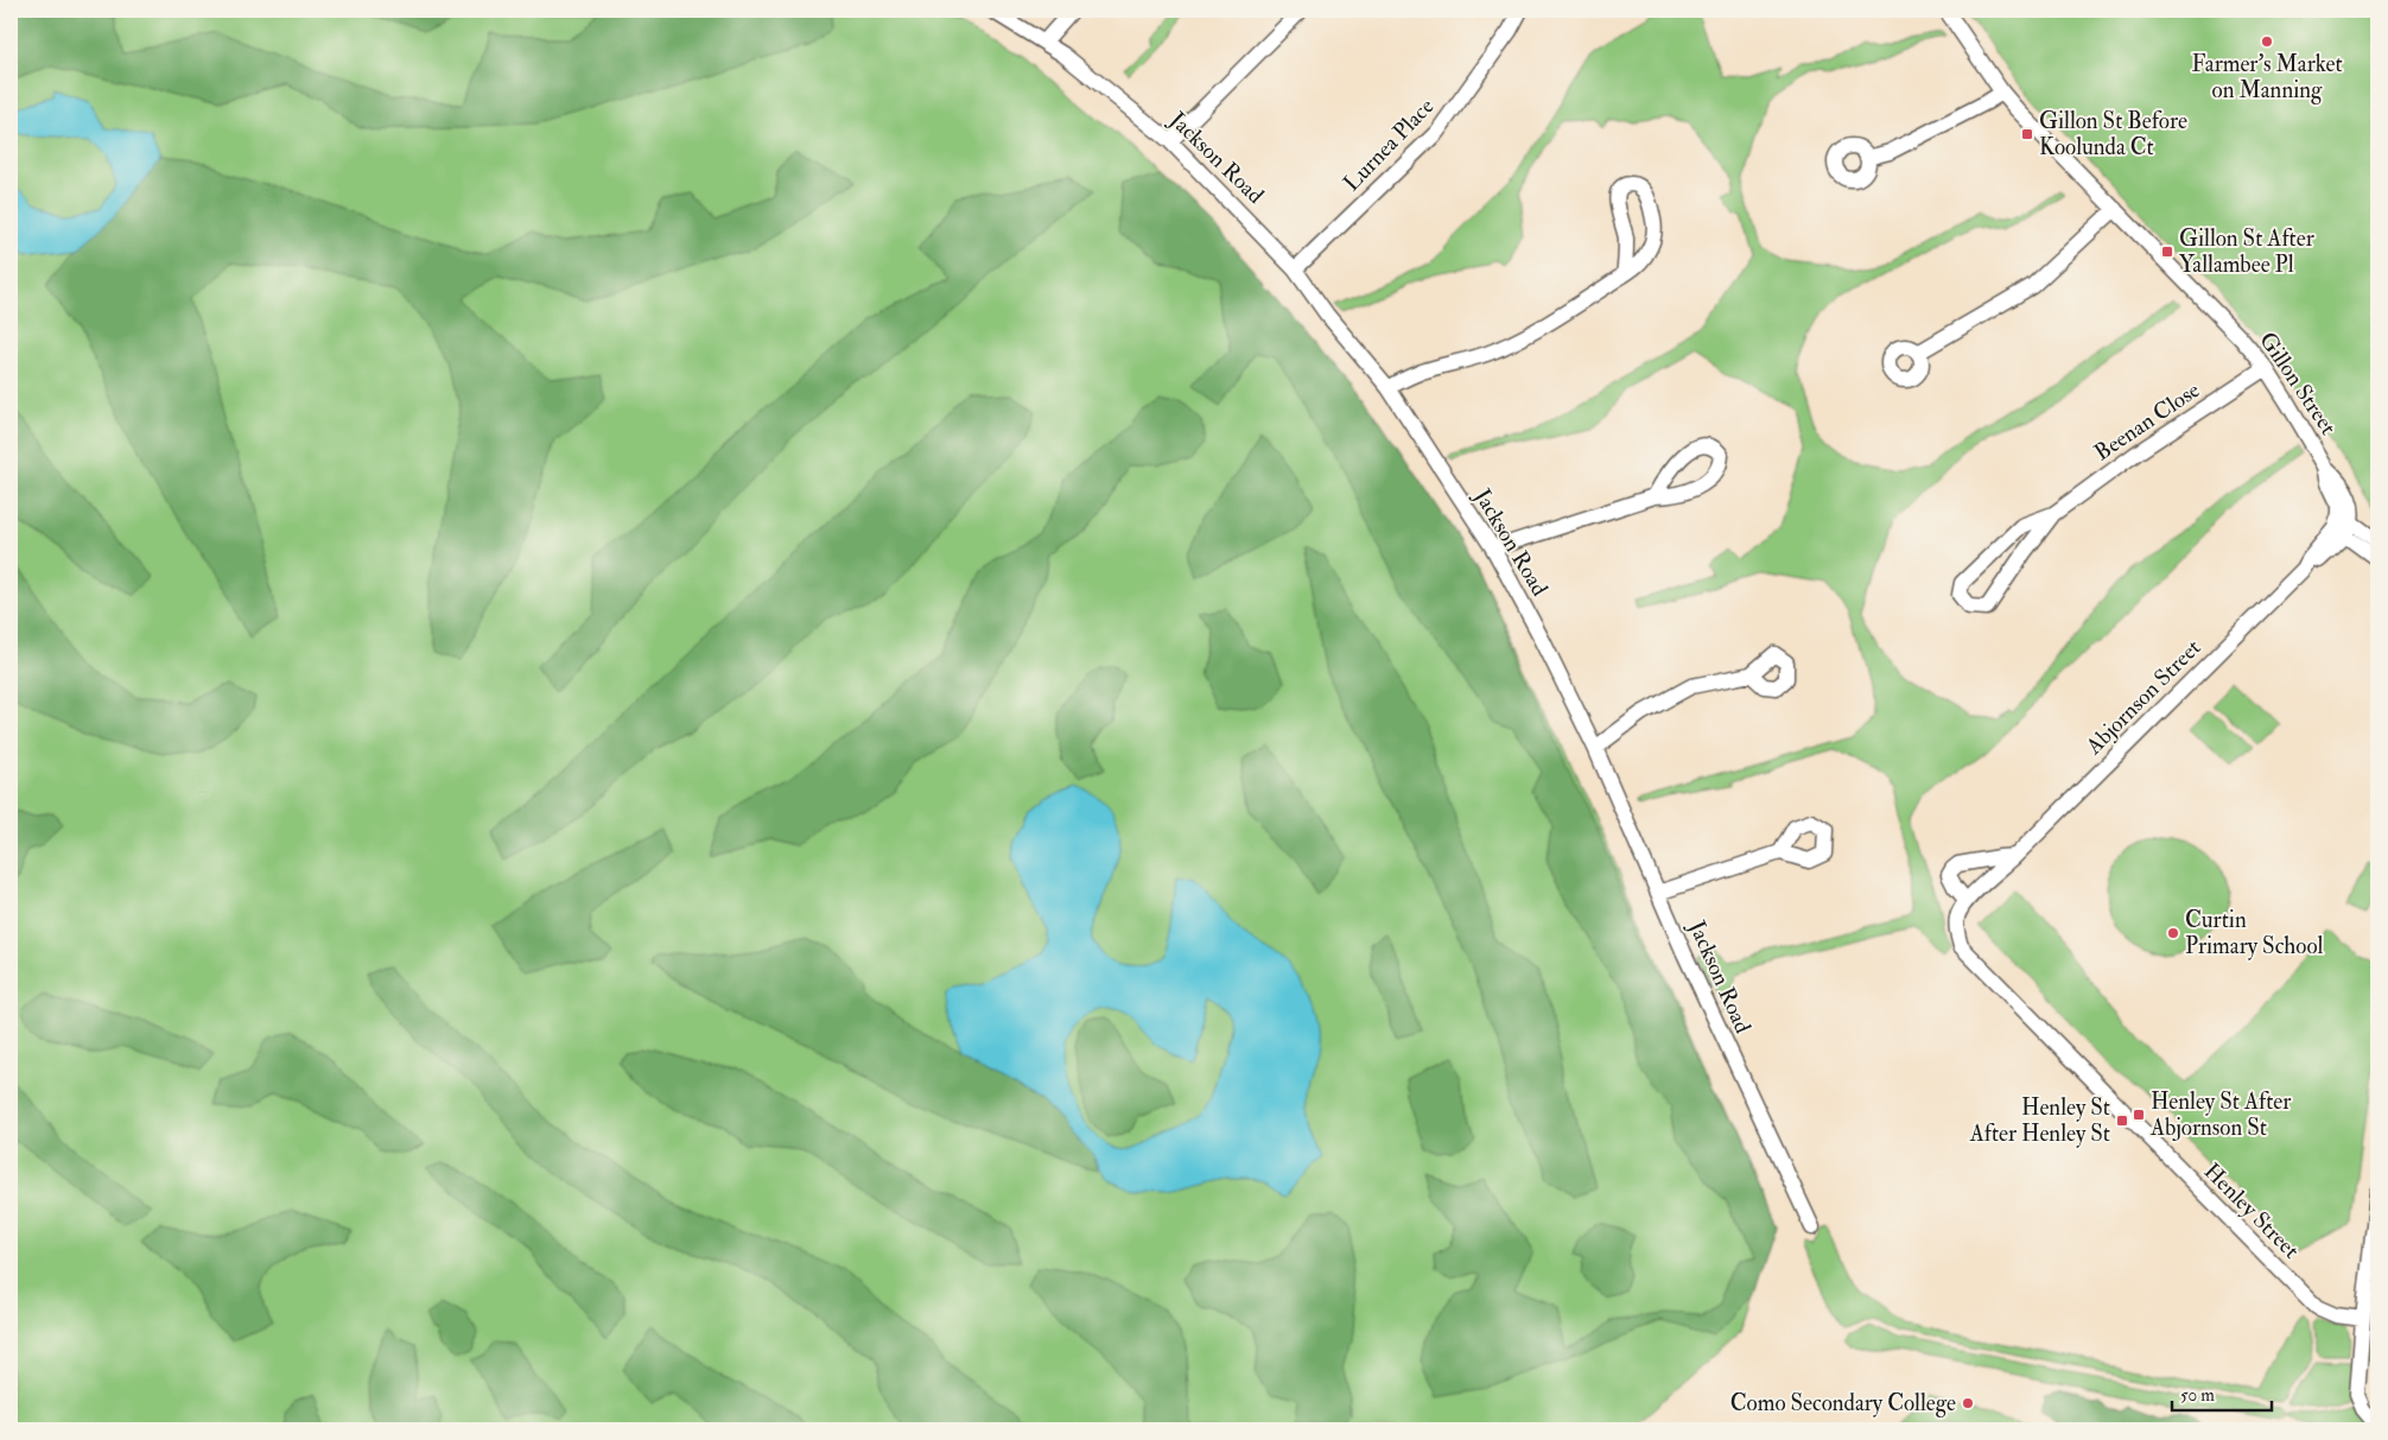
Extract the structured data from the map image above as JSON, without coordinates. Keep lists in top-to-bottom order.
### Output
{
  "streets": {
    "street": [
      "Lurnea Place",
      "Jackson Road",
      "Gillon Street",
      "Beenan Close",
      "Abjornson Street",
      "Henley Street"
    ]
  },
  "crossings": [
    ["Lurnea Place", "Jackson Road"],
    ["Gillon Street", "Beenan Close"],
    ["Gillon Street", "Abjornson Street"],
    ["Abjornson Street", "Henley Street"]
  ],
  "places": {
    "other": ["Farmer's Market on Manning", "Curtin Primary School", "Como Secondary College"],
    "transit": [
      "Gillon St Before Koolunda Ct",
      "Gillon St After Yallambee Pl",
      "Henley St After Abjornson St",
      "Henley St After Henley St"
    ]
  },
  "scale_bar": "50 m"
}
